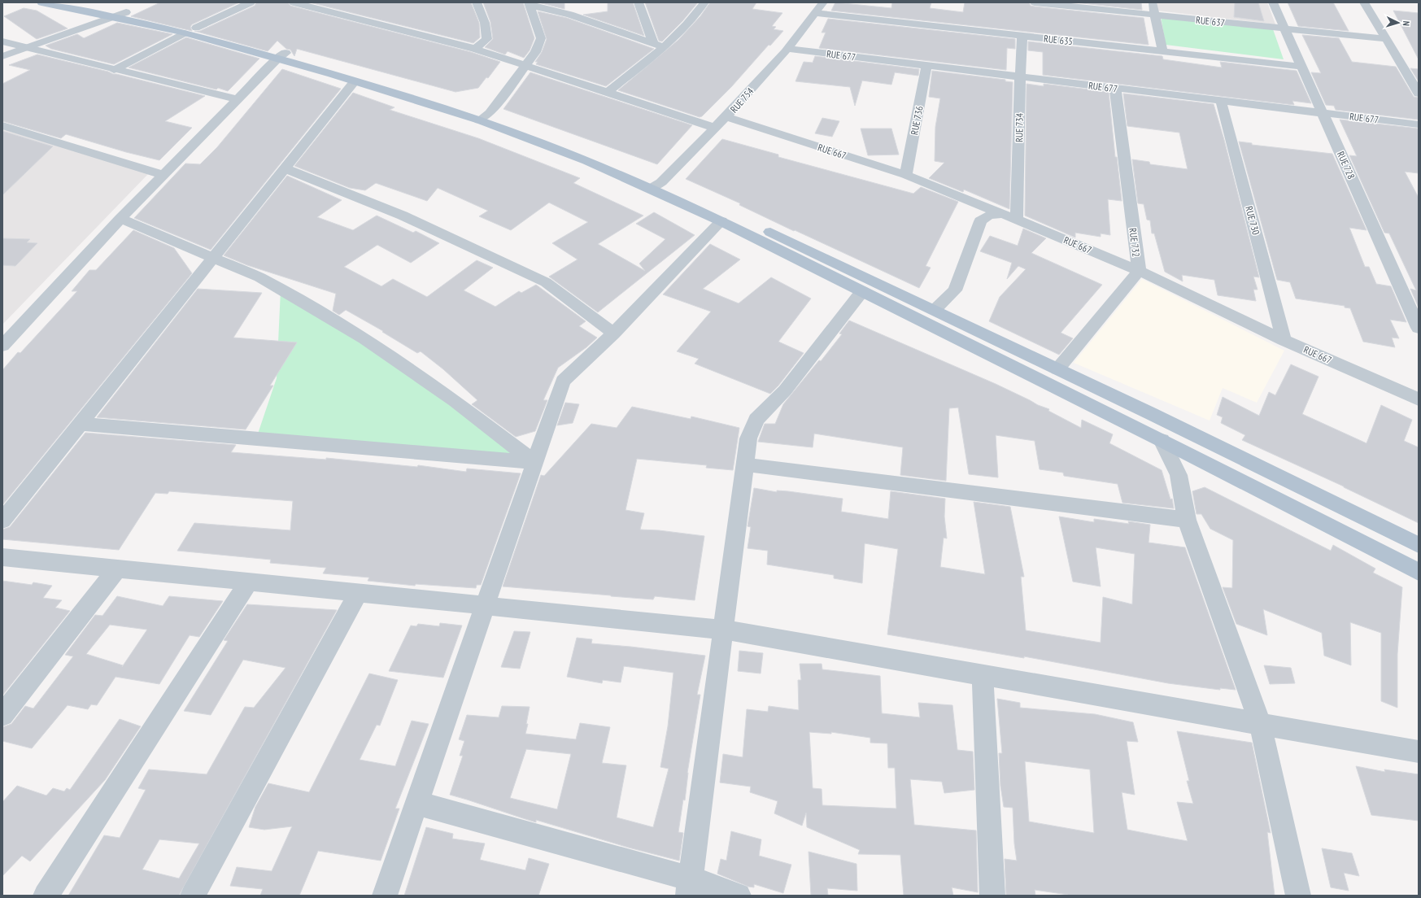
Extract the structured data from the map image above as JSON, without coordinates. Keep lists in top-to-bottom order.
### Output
{
  "streets": {
    "street": [
      "RUE 637",
      "RUE 635",
      "RUE 677",
      "RUE 754",
      "RUE 736",
      "RUE 734",
      "RUE 667",
      "RUE 728",
      "RUE 730",
      "RUE 732"
    ]
  },
  "crossings": [
    ["RUE 637", "RUE 728"],
    ["RUE 635", "RUE 754"],
    ["RUE 635", "RUE 734"],
    ["RUE 635", "RUE 728"],
    ["RUE 677", "RUE 754"],
    ["RUE 677", "RUE 736"],
    ["RUE 677", "RUE 734"],
    ["RUE 677", "RUE 728"],
    ["RUE 677", "RUE 730"],
    ["RUE 677", "RUE 732"],
    ["RUE 754", "RUE 667"],
    ["RUE 736", "RUE 667"],
    ["RUE 734", "RUE 667"],
    ["RUE 667", "RUE 730"],
    ["RUE 667", "RUE 732"]
  ],
  "north": "right"
}
